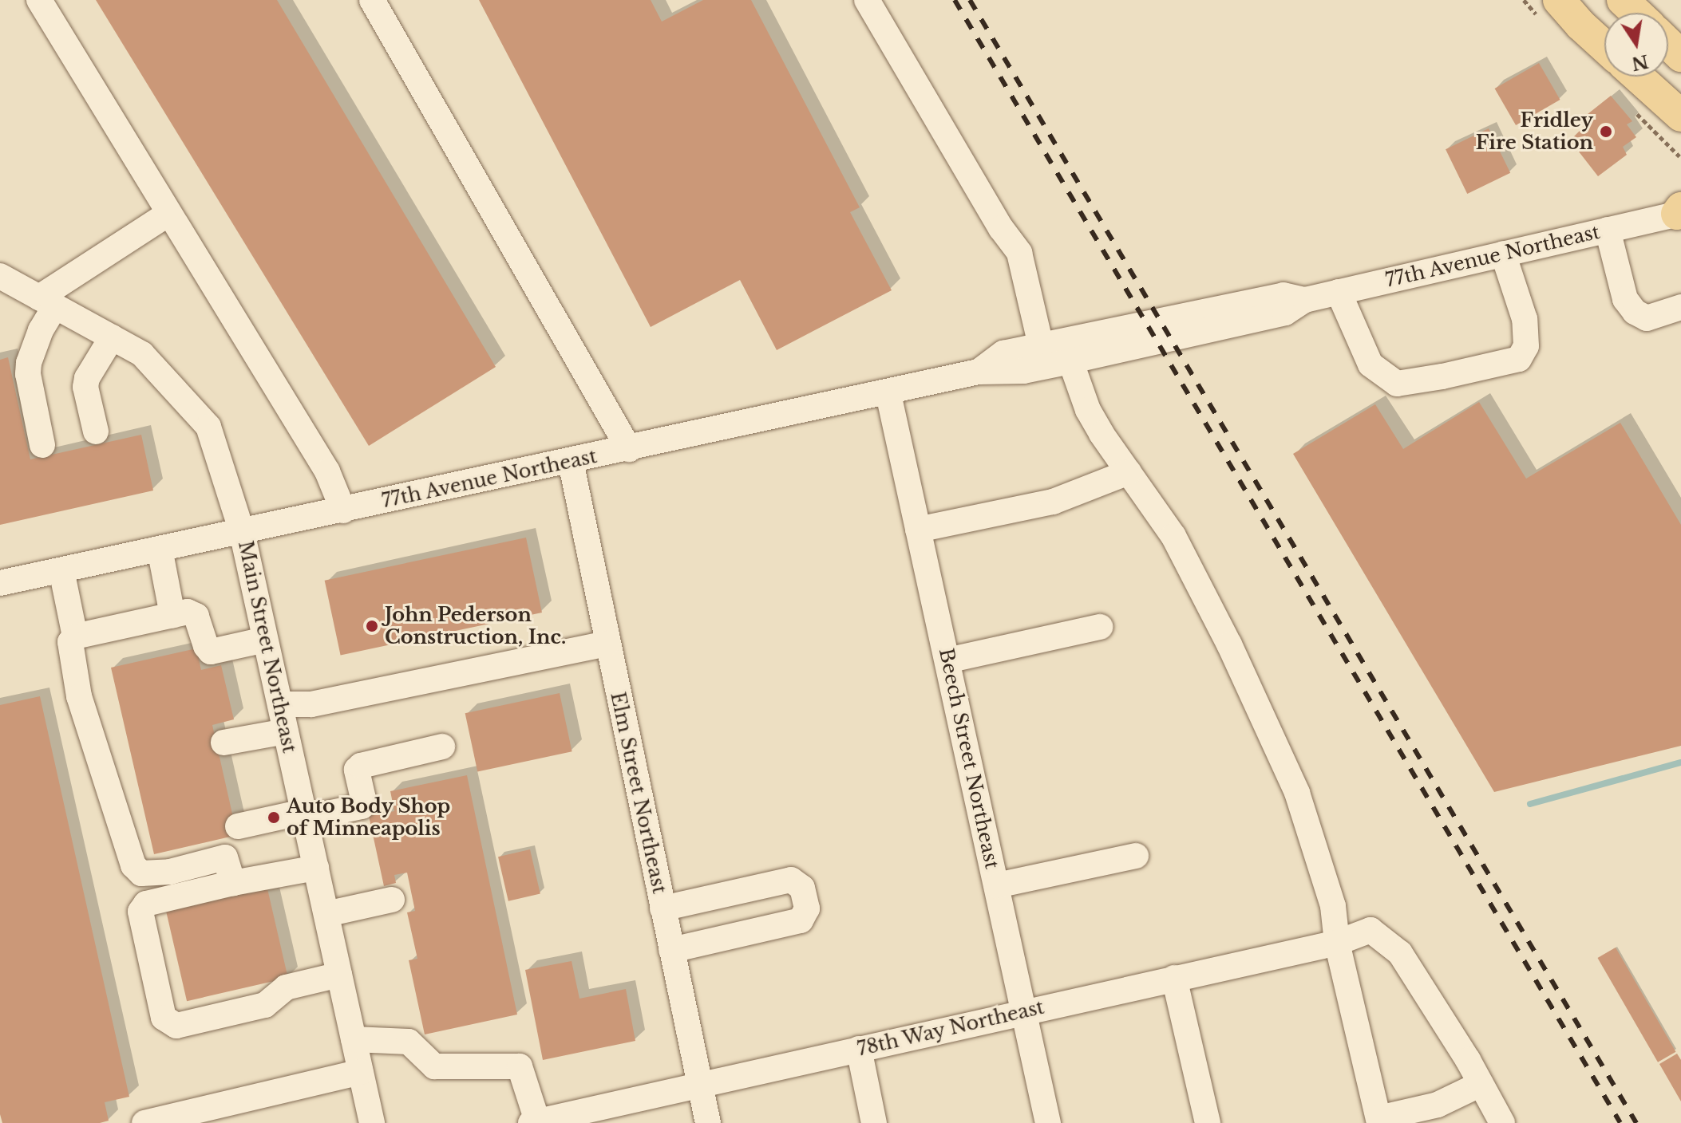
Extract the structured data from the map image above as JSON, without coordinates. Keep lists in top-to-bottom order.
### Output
{
  "streets": {
    "street": [
      "77th Avenue Northeast",
      "Main Street Northeast",
      "Beech Street Northeast",
      "Elm Street Northeast",
      "78th Way Northeast"
    ]
  },
  "crossings": [
    ["77th Avenue Northeast", "Main Street Northeast"],
    ["77th Avenue Northeast", "Beech Street Northeast"],
    ["77th Avenue Northeast", "Elm Street Northeast"],
    ["Beech Street Northeast", "78th Way Northeast"],
    ["Elm Street Northeast", "78th Way Northeast"]
  ],
  "places": ["Fridley Fire Station", "John Pederson Construction, Inc.", "Auto Body Shop of Minneapolis"],
  "north": "bottom"
}
